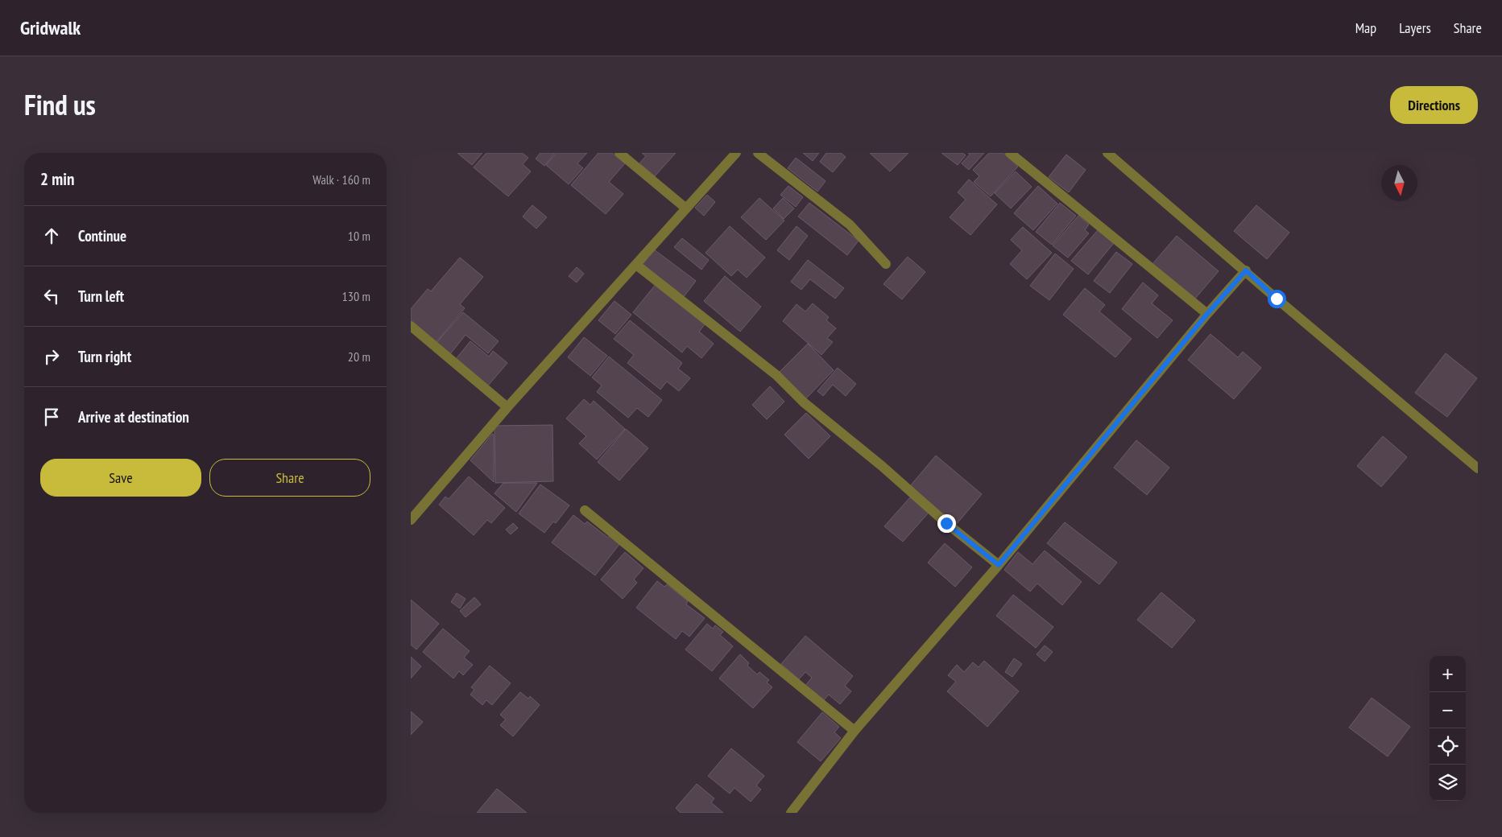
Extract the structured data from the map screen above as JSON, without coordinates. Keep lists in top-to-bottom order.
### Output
{
  "north": "bottom",
  "page": {
    "header": "Gridwalk",
    "nav": ["Map", "Layers", "Share"],
    "title": "Find us",
    "buttons": [
      "Directions",
      ["Save", "Share"]
    ],
    "heading": ["2 min", "Walk · 160 m"],
    "list": [
      ["Continue", "10 m"],
      ["Turn left", "130 m"],
      ["Turn right", "20 m"],
      "Arrive at destination"
    ],
    "map_buttons": ["+", "−"]
  }
}
